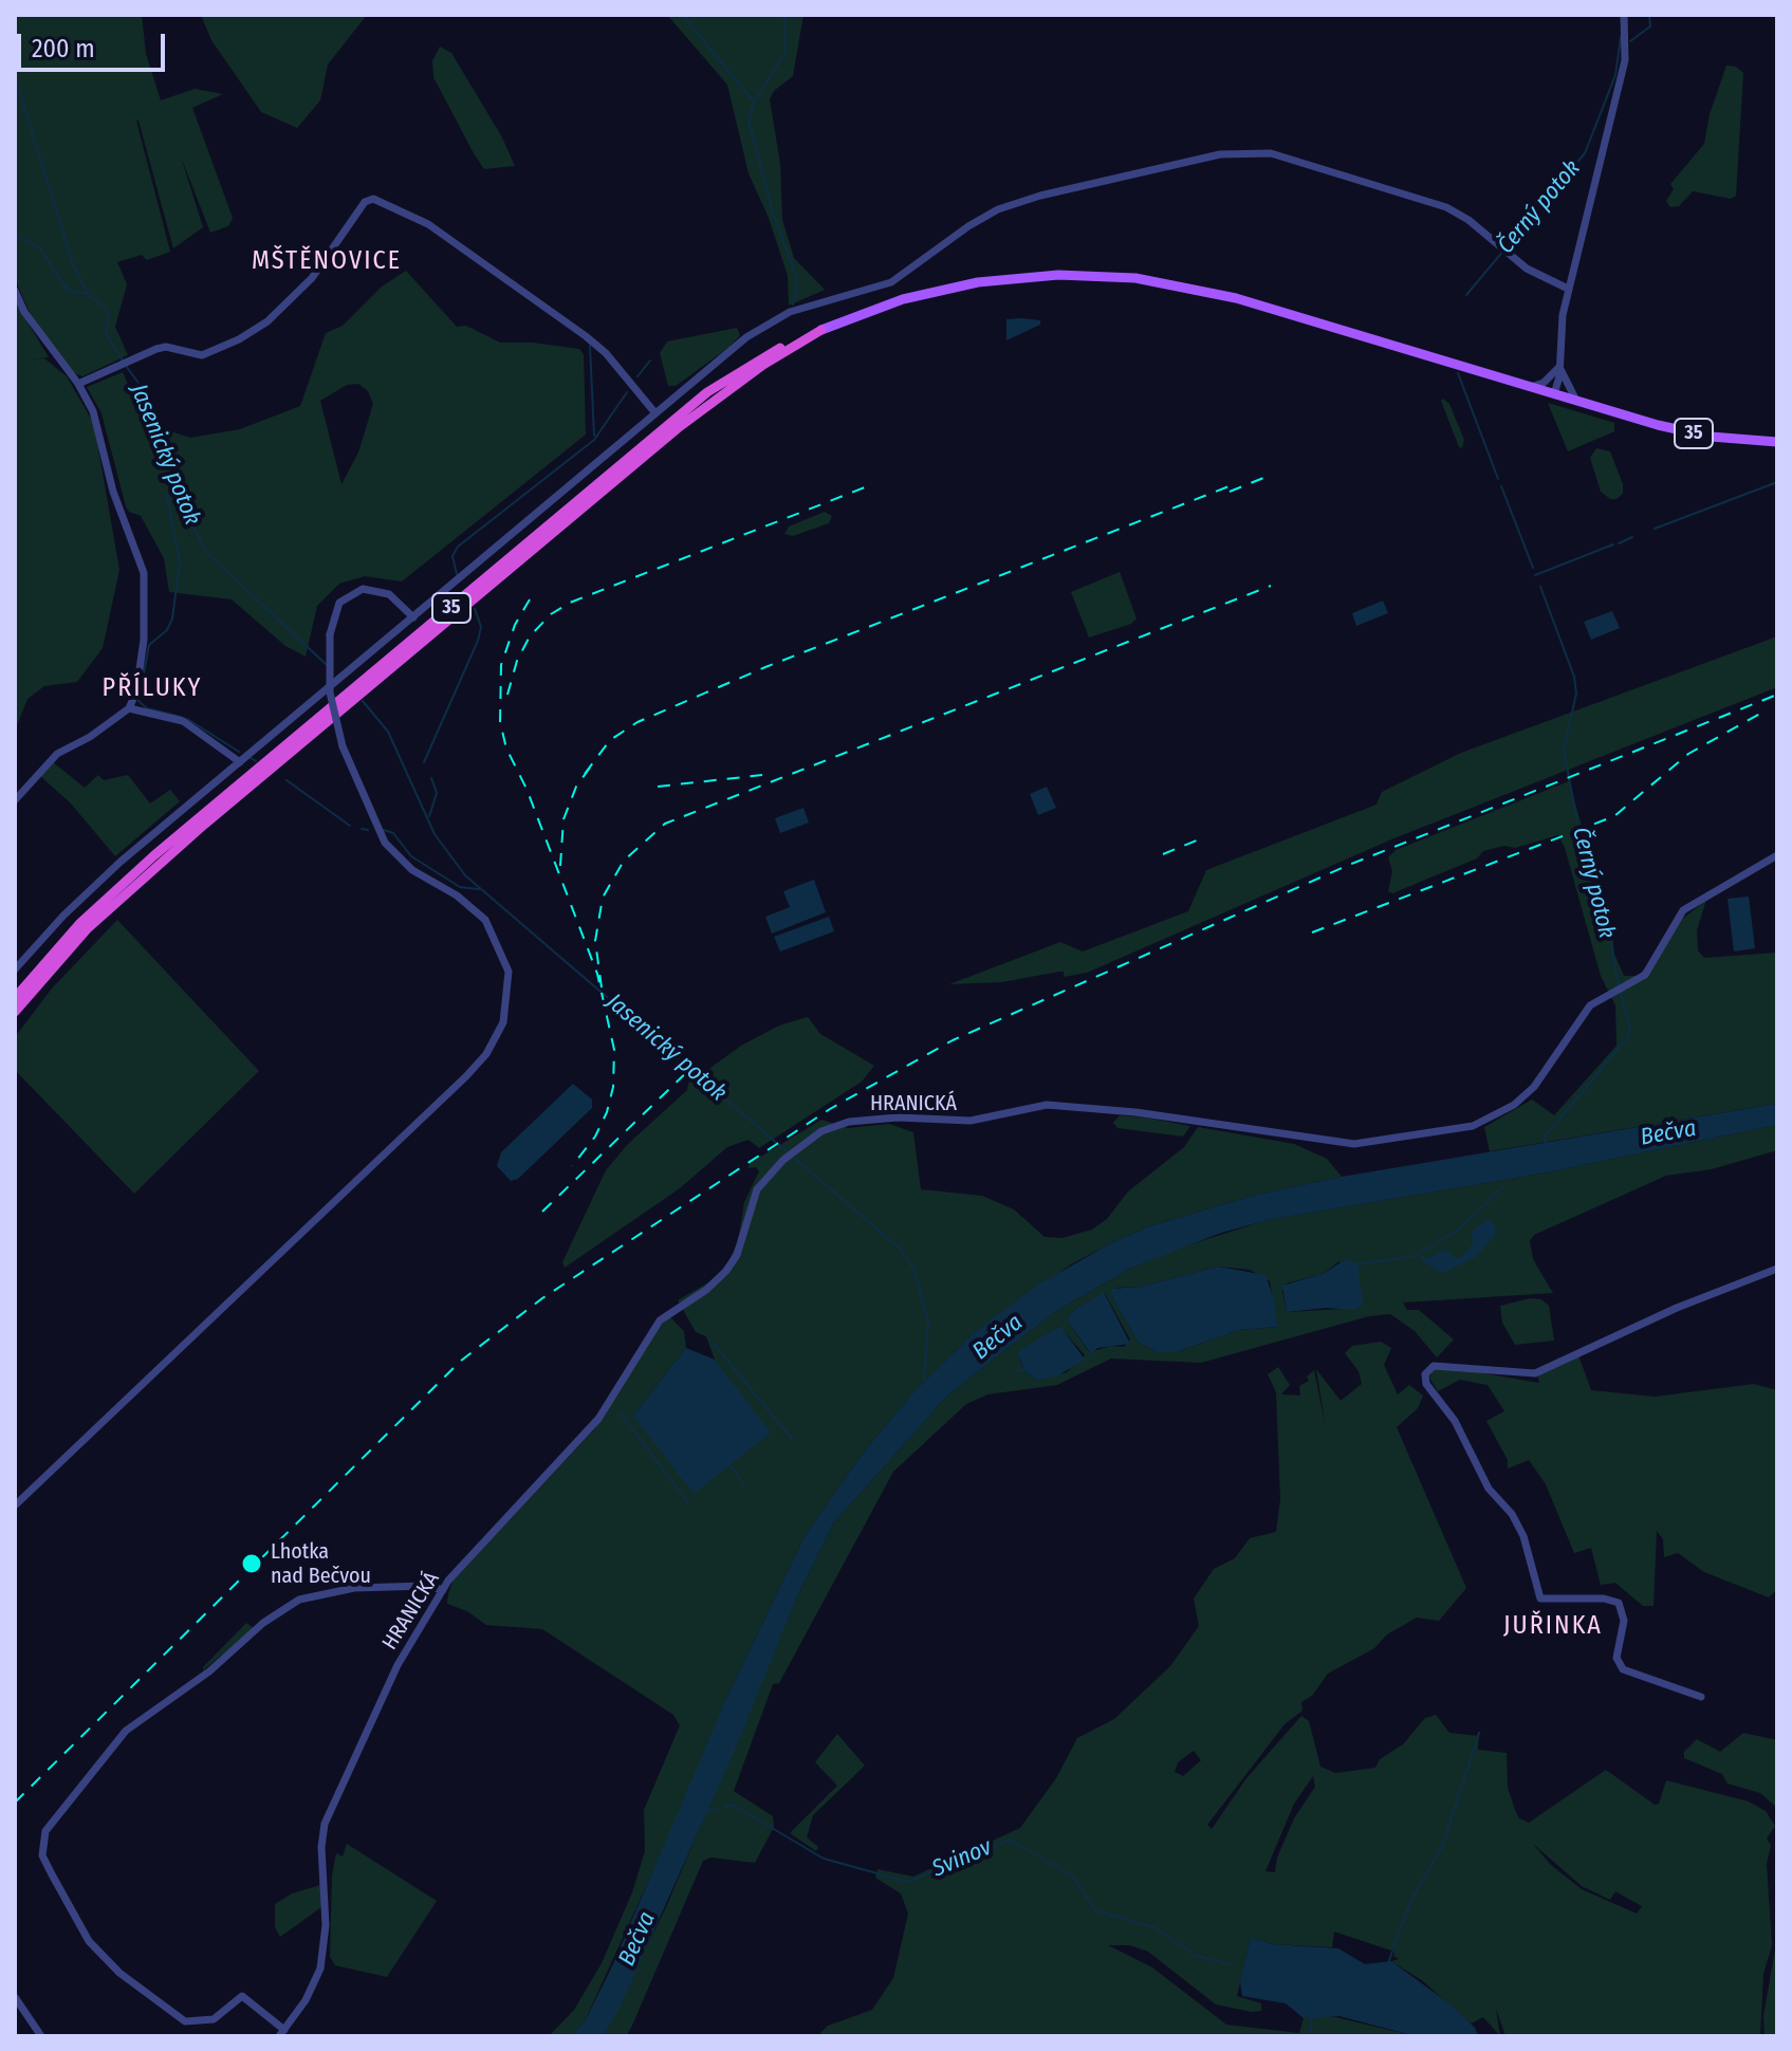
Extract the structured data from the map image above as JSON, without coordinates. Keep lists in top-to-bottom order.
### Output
{
  "streets": {
    "highway": ["35"],
    "street": ["HRANICKÁ"]
  },
  "districts": ["MŠTĚNOVICE", "PŘÍLUKY", "JUŘINKA"],
  "water": [
    "Černý potok",
    "Jasenický potok",
    "Bečva",
    "Svinov"
  ],
  "places": ["Lhotka nad Bečvou"],
  "scale_bar": "200 m"
}
